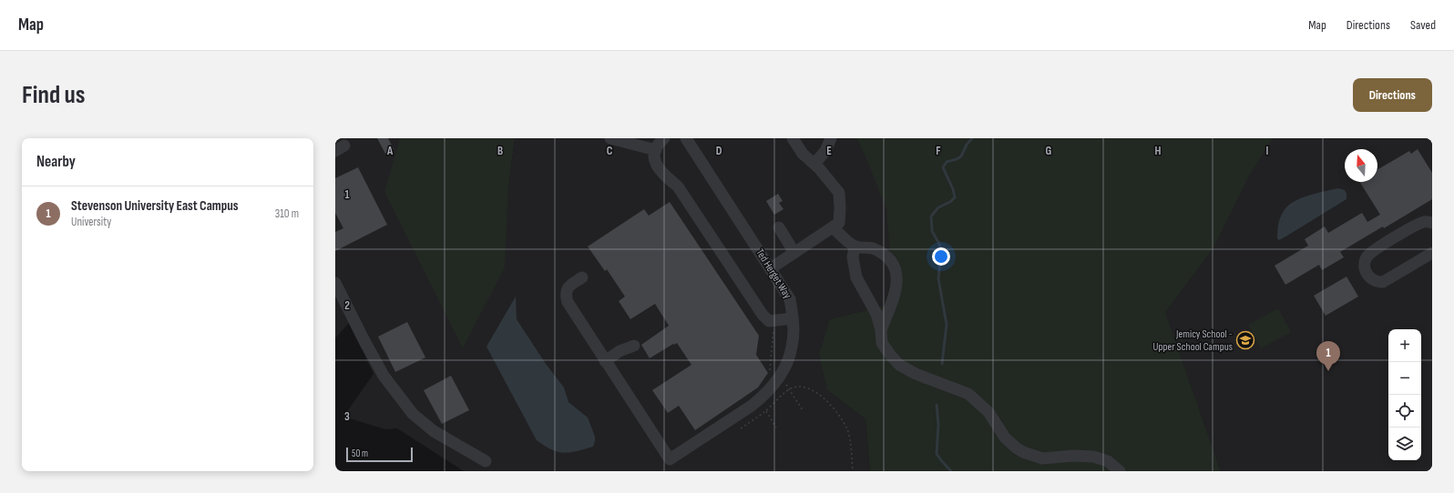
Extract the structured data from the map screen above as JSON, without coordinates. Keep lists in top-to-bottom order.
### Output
{
  "streets": {
    "street": ["Ted Herget Way"]
  },
  "places": {
    "school or university": ["Jemicy School - Upper School Campus"]
  },
  "scale_bar": "50 m",
  "north": "top",
  "page": {
    "header": "Map",
    "nav": ["Map", "Directions", "Saved"],
    "buttons": "Directions",
    "title": "Find us",
    "heading": "Nearby",
    "list": [
      {
        "mark": "1",
        "name": "Stevenson University East Campus",
        "note": "University",
        "value": "310 m"
      }
    ],
    "map_buttons": ["+", "−"],
    "pins": "1",
    "scale": "50 m"
  },
  "grid": {
    "columns": [
      "A",
      "B",
      "C",
      "D",
      "E",
      "F",
      "G",
      "H",
      "I"
    ],
    "rows": ["1", "2", "3"]
  }
}
